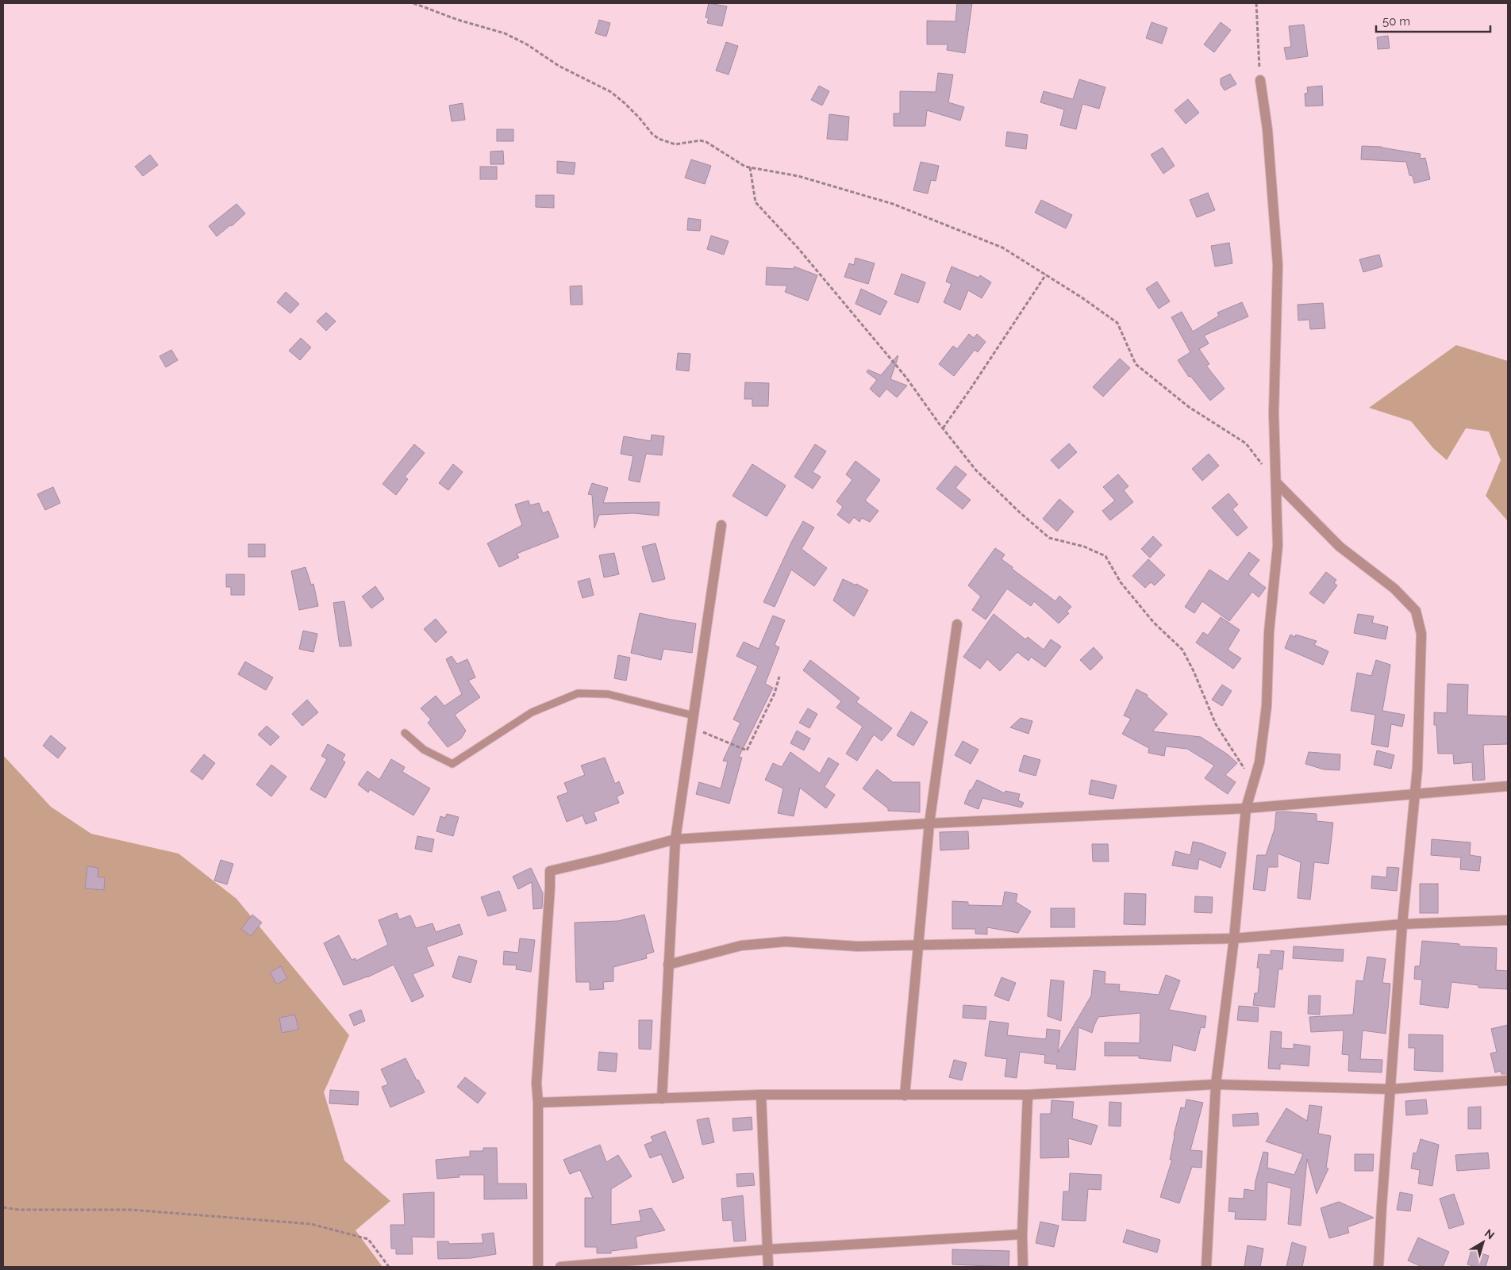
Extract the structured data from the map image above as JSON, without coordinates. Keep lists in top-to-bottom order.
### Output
{
  "scale_bar": "50 m",
  "north": "top right"
}
